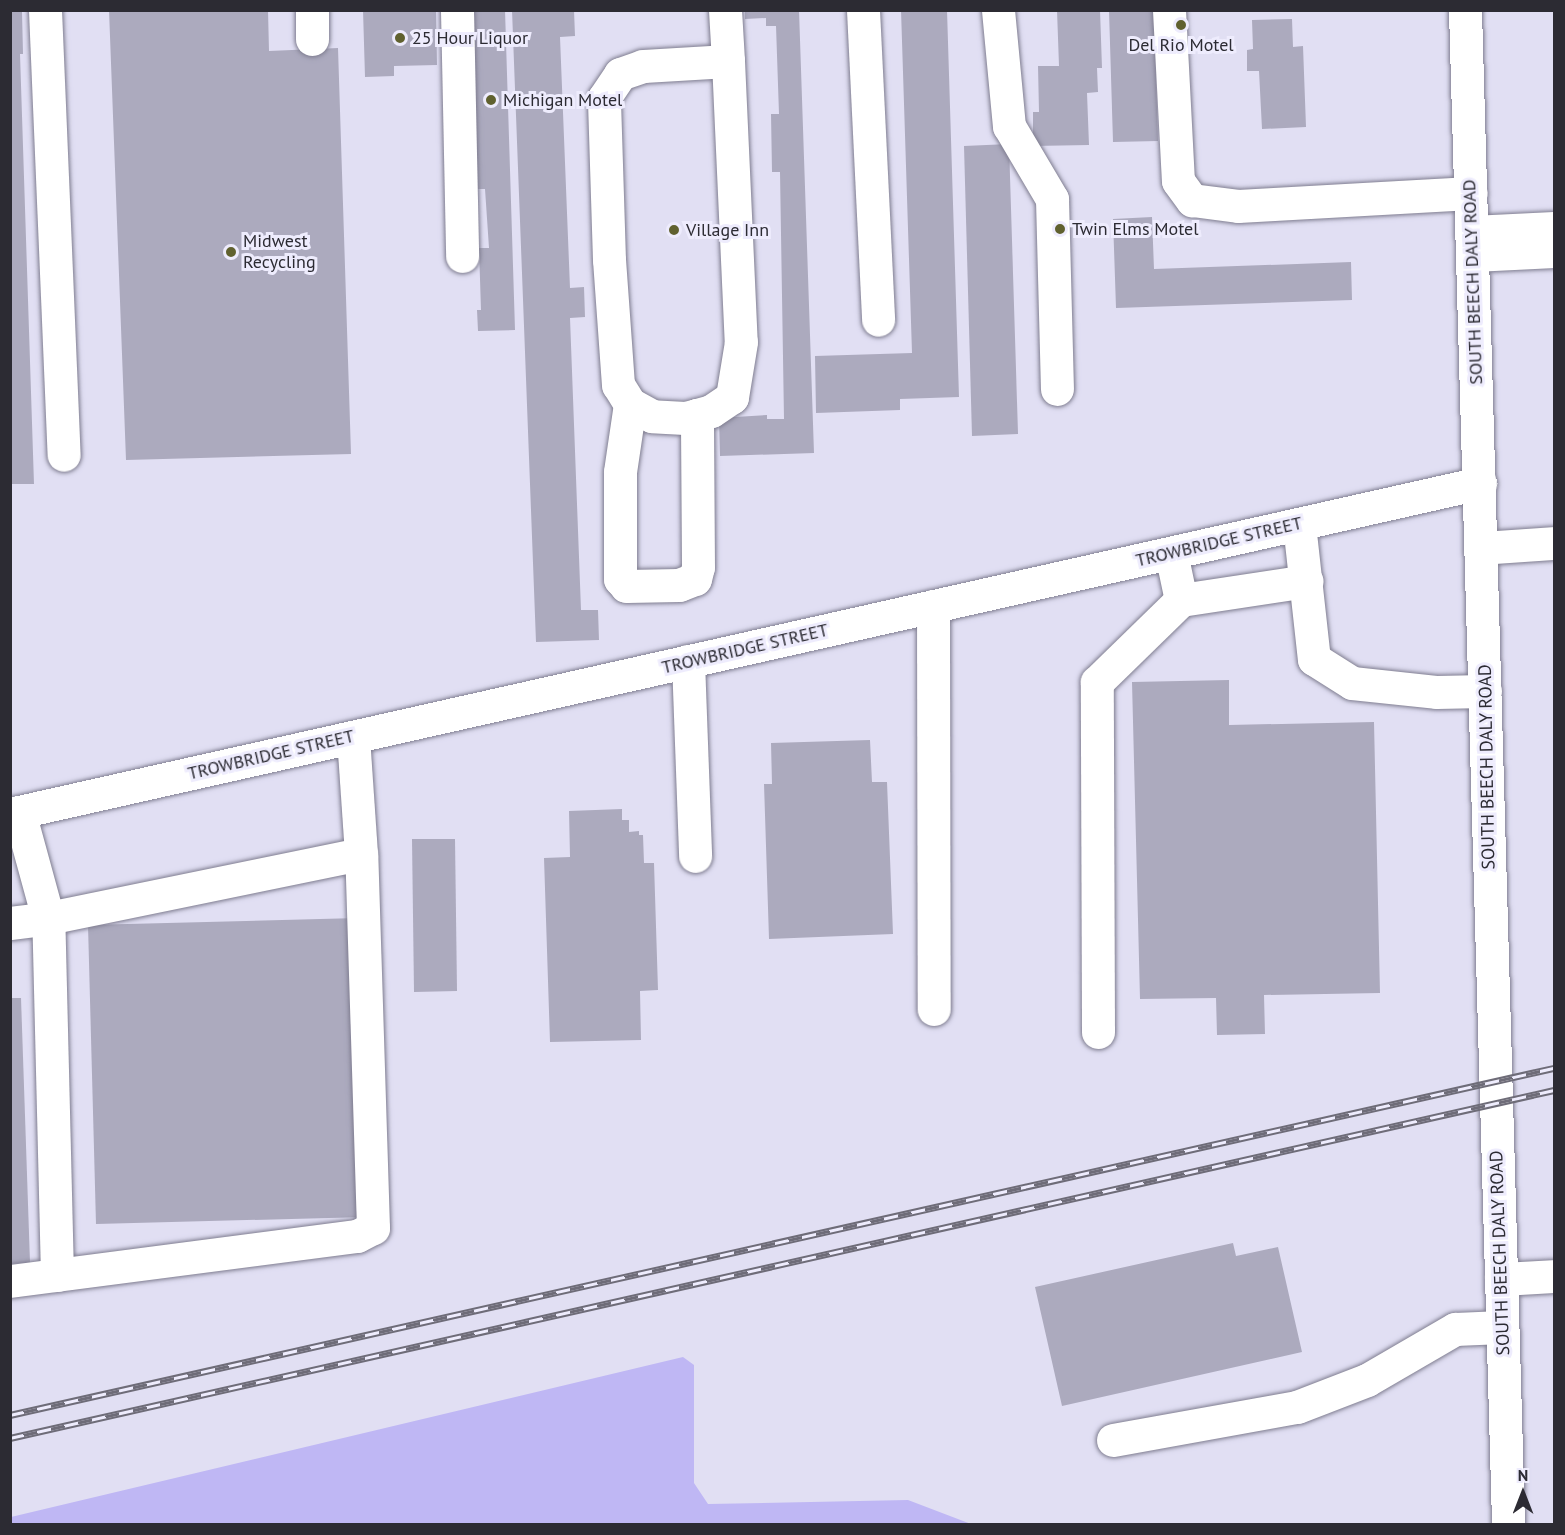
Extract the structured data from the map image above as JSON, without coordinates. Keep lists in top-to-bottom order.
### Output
{
  "streets": {
    "main road": ["SOUTH BEECH DALY ROAD", "TROWBRIDGE STREET"]
  },
  "crossings": [
    ["SOUTH BEECH DALY ROAD", "TROWBRIDGE STREET"]
  ],
  "places": [
    "Del Rio Motel",
    "25 Hour Liquor",
    "Michigan Motel",
    "Twin Elms Motel",
    "Village Inn",
    "Midwest Recycling"
  ],
  "north": "top"
}
